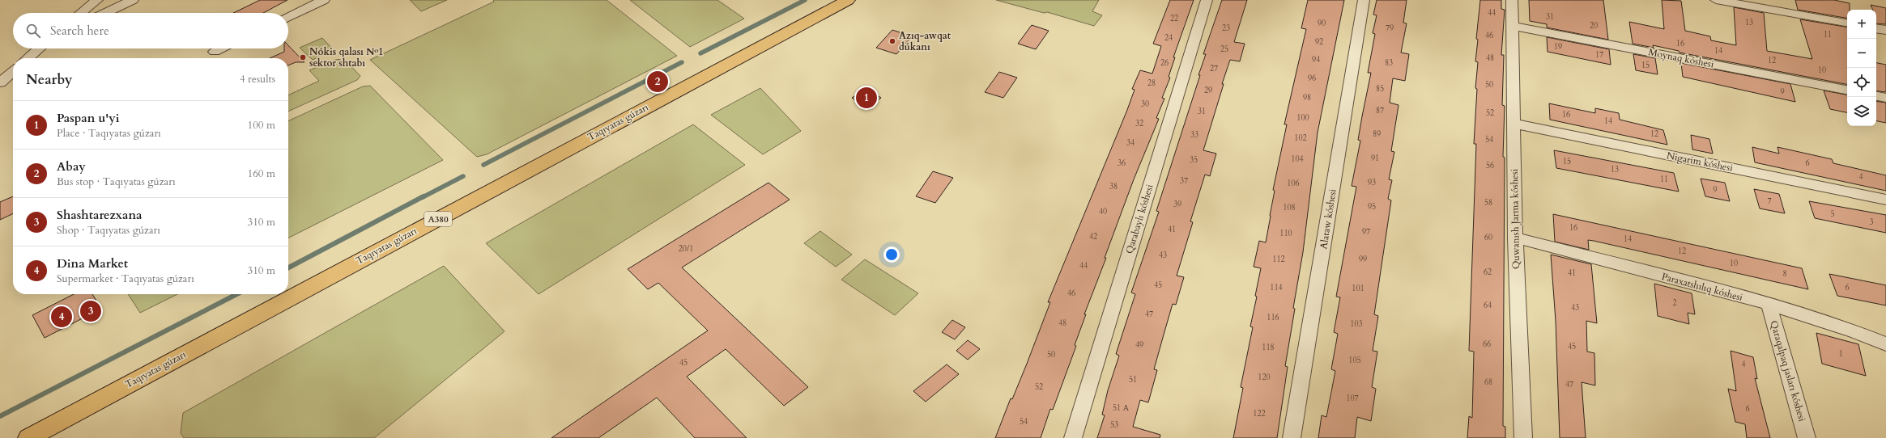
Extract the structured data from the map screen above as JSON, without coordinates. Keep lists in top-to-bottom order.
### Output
{
  "streets": {
    "highway": ["Taqıyatas gúzarı", "A380"],
    "street": [
      "Moynaq kóshesi",
      "Nigarim kóshesi",
      "Qarabaylı kóshesi",
      "Alataw kóshesi",
      "Quwanısh Jarma kóshesi",
      "Paraxatshılıq kóshesi",
      "Qaraqalpaq jasları kóshesi"
    ]
  },
  "crossings": [
    ["Moynaq kóshesi", "Quwanısh Jarma kóshesi"],
    ["Nigarim kóshesi", "Quwanısh Jarma kóshesi"],
    ["Quwanısh Jarma kóshesi", "Paraxatshılıq kóshesi"],
    ["Paraxatshılıq kóshesi", "Qaraqalpaq jasları kóshesi"]
  ],
  "places": ["Azıq-awqat dúkanı", "Nókis qalası №1 sektor shtabı"],
  "house_numbers": [
    "44",
    "31",
    "22",
    "13",
    "90",
    "20",
    "23",
    "79",
    "11",
    "46",
    "24",
    "92",
    "16",
    "19",
    "25",
    "14",
    "17",
    "48",
    "94",
    "12",
    "26",
    "83",
    "15",
    "27",
    "10",
    "96",
    "28",
    "50",
    "85",
    "29",
    "9",
    "98",
    "30",
    "87",
    "31",
    "52",
    "16",
    "100",
    "14",
    "32",
    "89",
    "12",
    "33",
    "102",
    "54",
    "34",
    "91",
    "104",
    "35",
    "15",
    "36",
    "6",
    "56",
    "13",
    "4",
    "11",
    "37",
    "93",
    "106",
    "38",
    "9",
    "7",
    "58",
    "39",
    "95",
    "108",
    "40",
    "5",
    "3",
    "16",
    "41",
    "97",
    "110",
    "42",
    "60",
    "14",
    "20/1",
    "12",
    "43",
    "112",
    "99",
    "10",
    "44",
    "62",
    "41",
    "8",
    "45",
    "114",
    "6",
    "101",
    "46",
    "2",
    "64",
    "43",
    "47",
    "116",
    "48",
    "103",
    "66",
    "49",
    "45",
    "118",
    "1",
    "50",
    "105",
    "45",
    "4",
    "120",
    "51",
    "68",
    "47",
    "52",
    "107",
    "51 А",
    "6",
    "122",
    "54",
    "53"
  ],
  "page": {
    "map_buttons": ["+", "−"],
    "search": "Search here",
    "heading": ["Nearby", "4 results"],
    "pins": [
      "2",
      "1",
      "3",
      "4"
    ],
    "list": [
      {
        "mark": "1",
        "name": "Paspan u'yi",
        "note": "Place · Taqıyatas gúzarı",
        "value": "100 m"
      },
      {
        "mark": "2",
        "name": "Abay",
        "note": "Bus stop · Taqıyatas gúzarı",
        "value": "160 m"
      },
      {
        "mark": "3",
        "name": "Shashtarezxana",
        "note": "Shop · Taqıyatas gúzarı",
        "value": "310 m"
      },
      {
        "mark": "4",
        "name": "Dina Market",
        "note": "Supermarket · Taqıyatas gúzarı",
        "value": "310 m"
      }
    ]
  }
}
